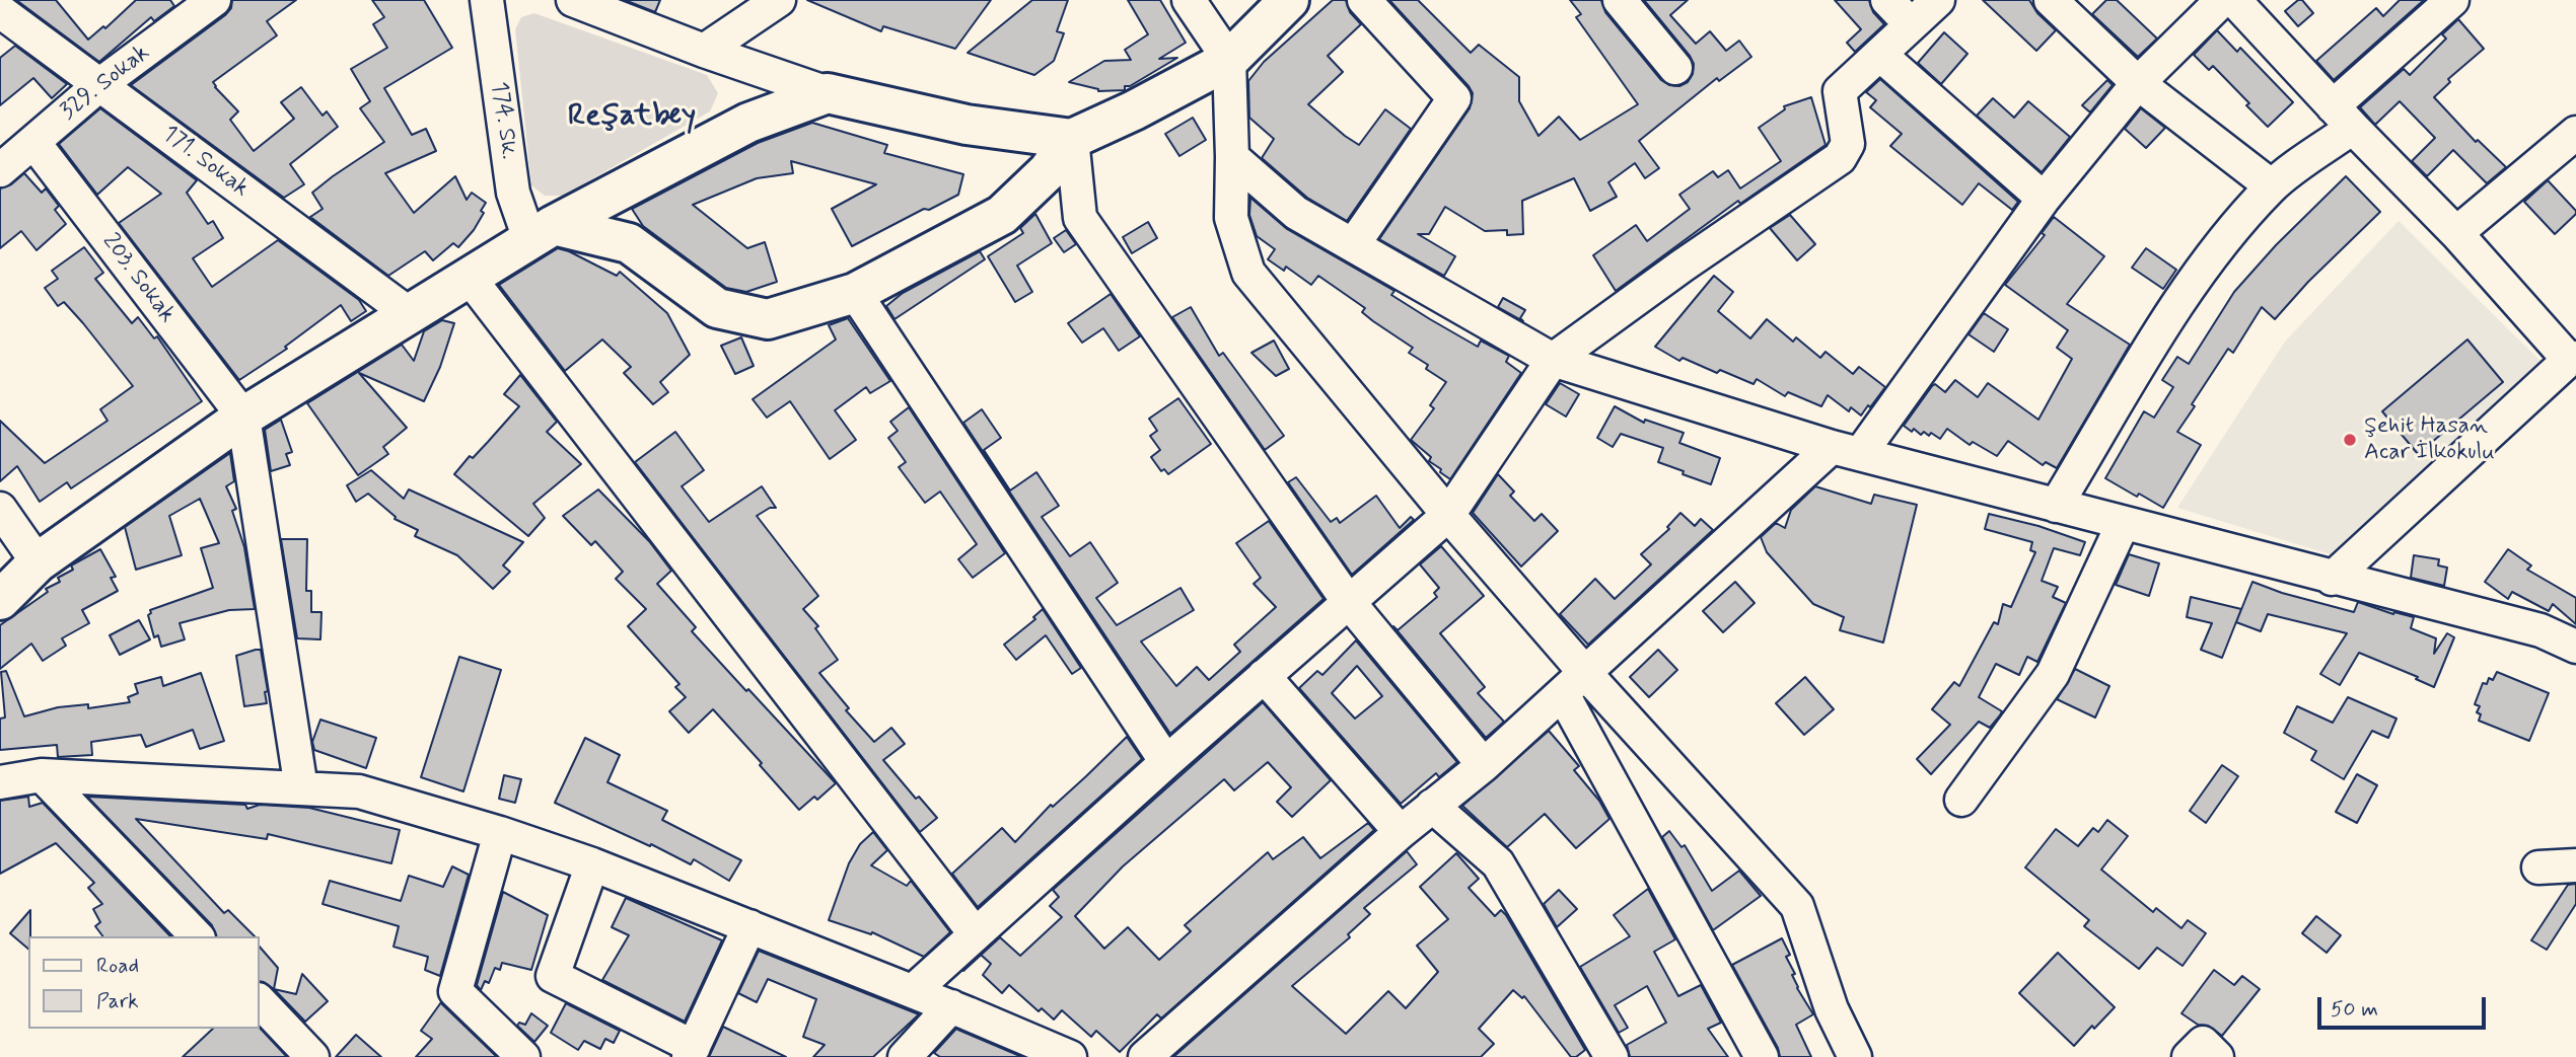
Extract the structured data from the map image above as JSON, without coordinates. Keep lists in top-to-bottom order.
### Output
{
  "streets": {
    "street": [
      "329. Sokak",
      "174. Sk.",
      "171. Sokak",
      "203. Sokak"
    ]
  },
  "crossings": [
    ["329. Sokak", "171. Sokak"],
    ["329. Sokak", "203. Sokak"]
  ],
  "districts": ["Reşatbey"],
  "places": ["Şehit Hasan Acar İlkokulu"],
  "legend": ["Road", "Park"],
  "scale_bar": "50 m"
}
